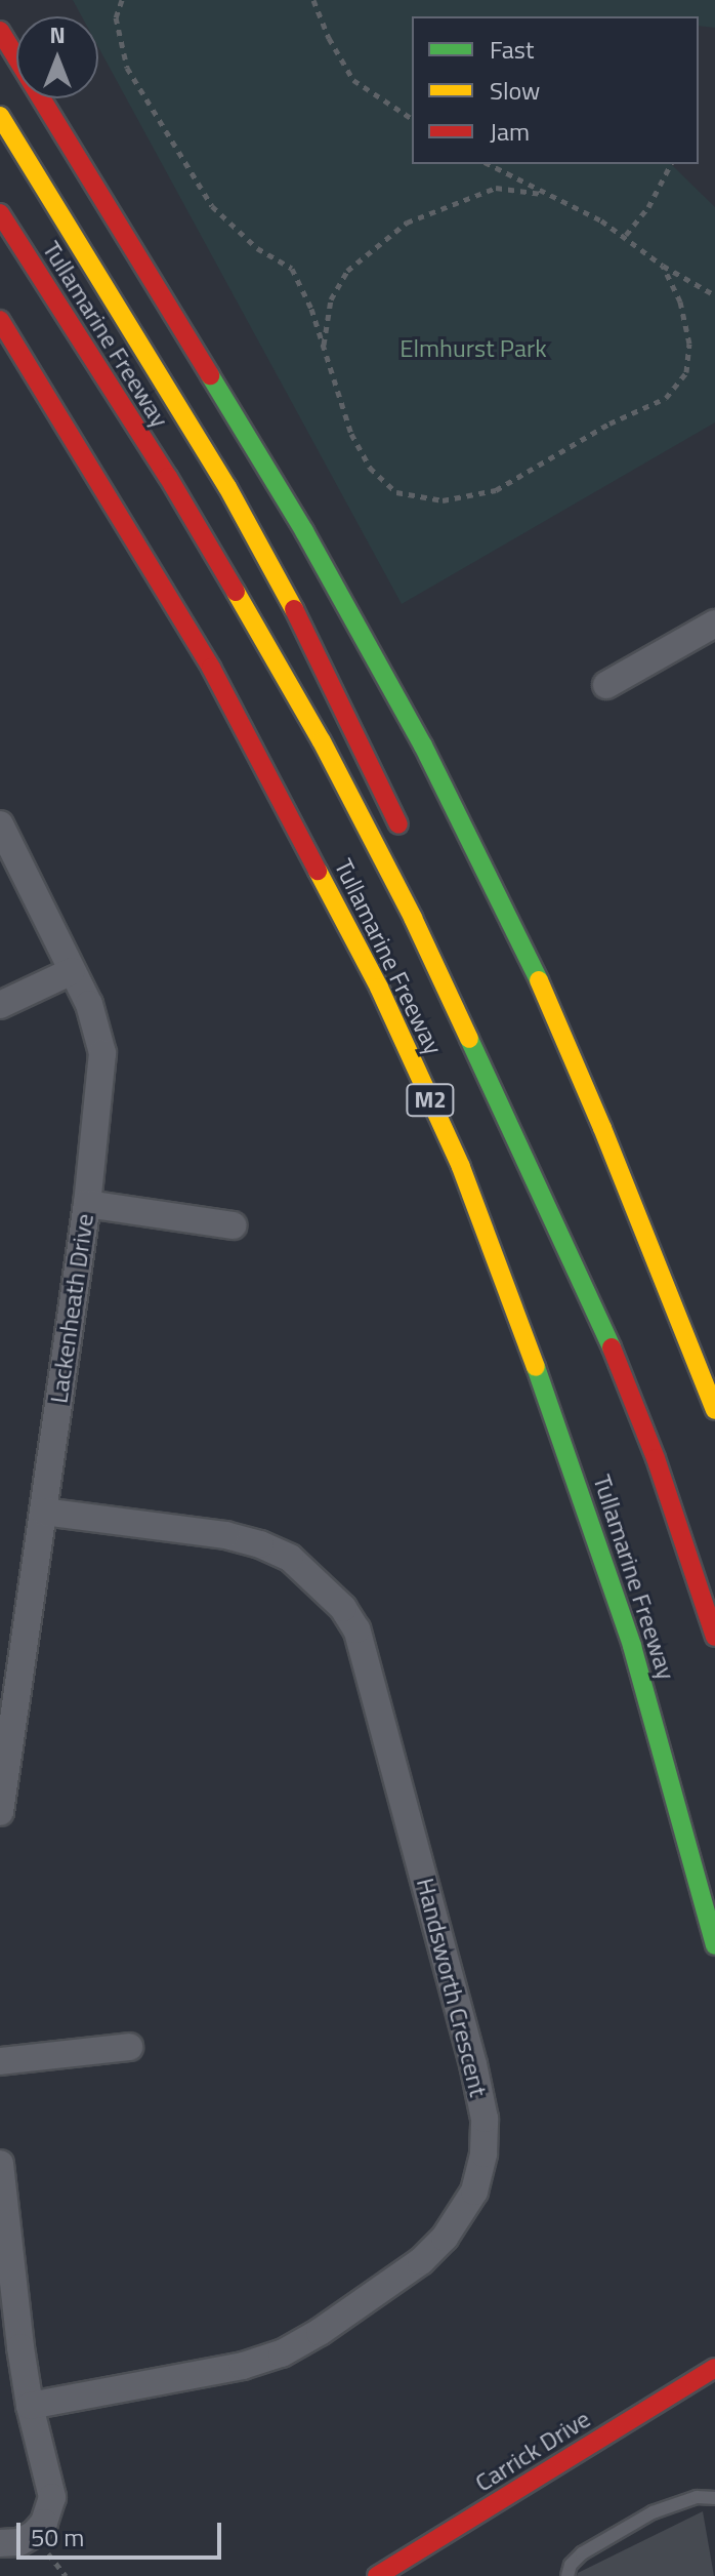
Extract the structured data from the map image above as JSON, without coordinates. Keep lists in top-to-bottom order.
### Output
{
  "streets": {
    "main road": ["Tullamarine Freeway", "M2", "Carrick Drive"],
    "street": ["Lackenheath Drive", "Handsworth Crescent"]
  },
  "crossings": [
    ["Lackenheath Drive", "Handsworth Crescent"]
  ],
  "parks": ["Elmhurst Park"],
  "legend": ["Fast", "Slow", "Jam"],
  "scale_bar": "50 m",
  "north": "top"
}
